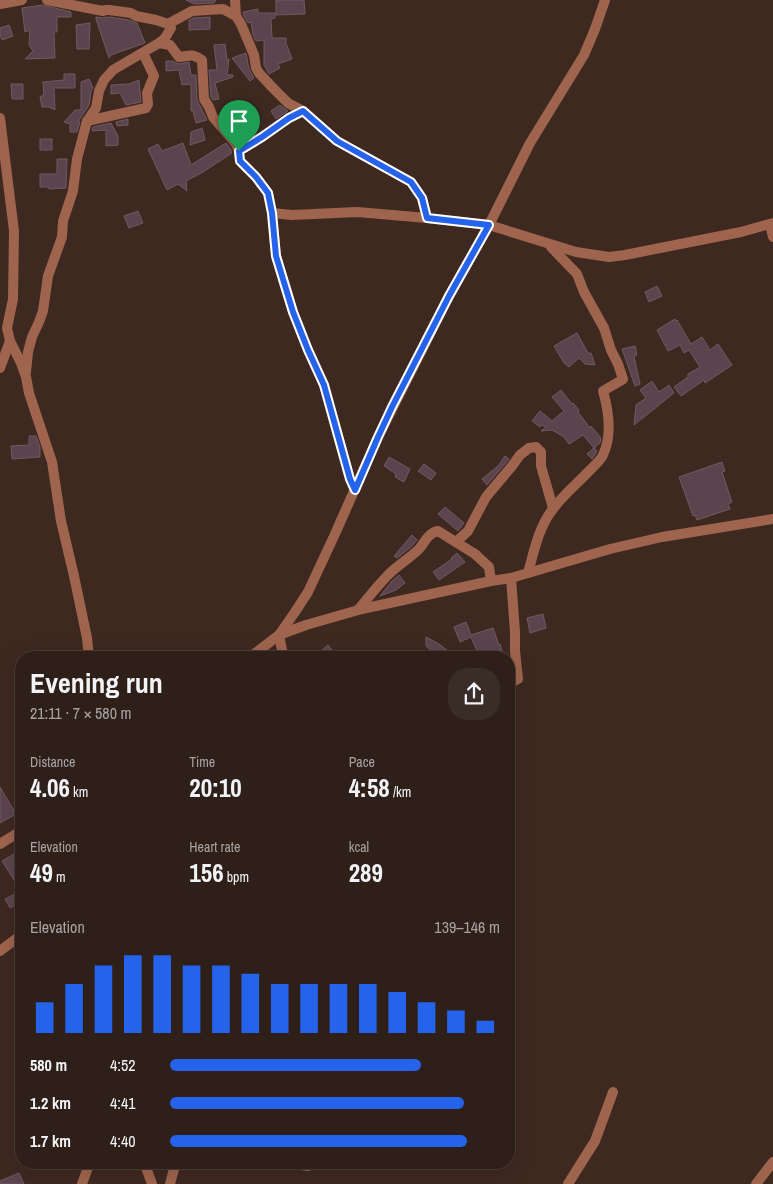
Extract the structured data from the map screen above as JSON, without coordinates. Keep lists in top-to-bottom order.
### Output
{
  "page": {
    "heading": ["Evening run", "21:11 · 7 × 580 m"],
    "stats": [
      ["Distance", "4.06 km"],
      ["Time", "20:10"],
      ["Pace", "4:58 /km"],
      ["Elevation", "49 m"],
      ["Heart rate", "156 bpm"],
      ["kcal", "289"]
    ],
    "chart": ["Elevation", "139–146 m"],
    "list": [
      {
        "name": "580 m",
        "note": "4:52"
      },
      {
        "name": "1.2 km",
        "note": "4:41"
      },
      {
        "name": "1.7 km",
        "note": "4:40"
      }
    ]
  }
}
